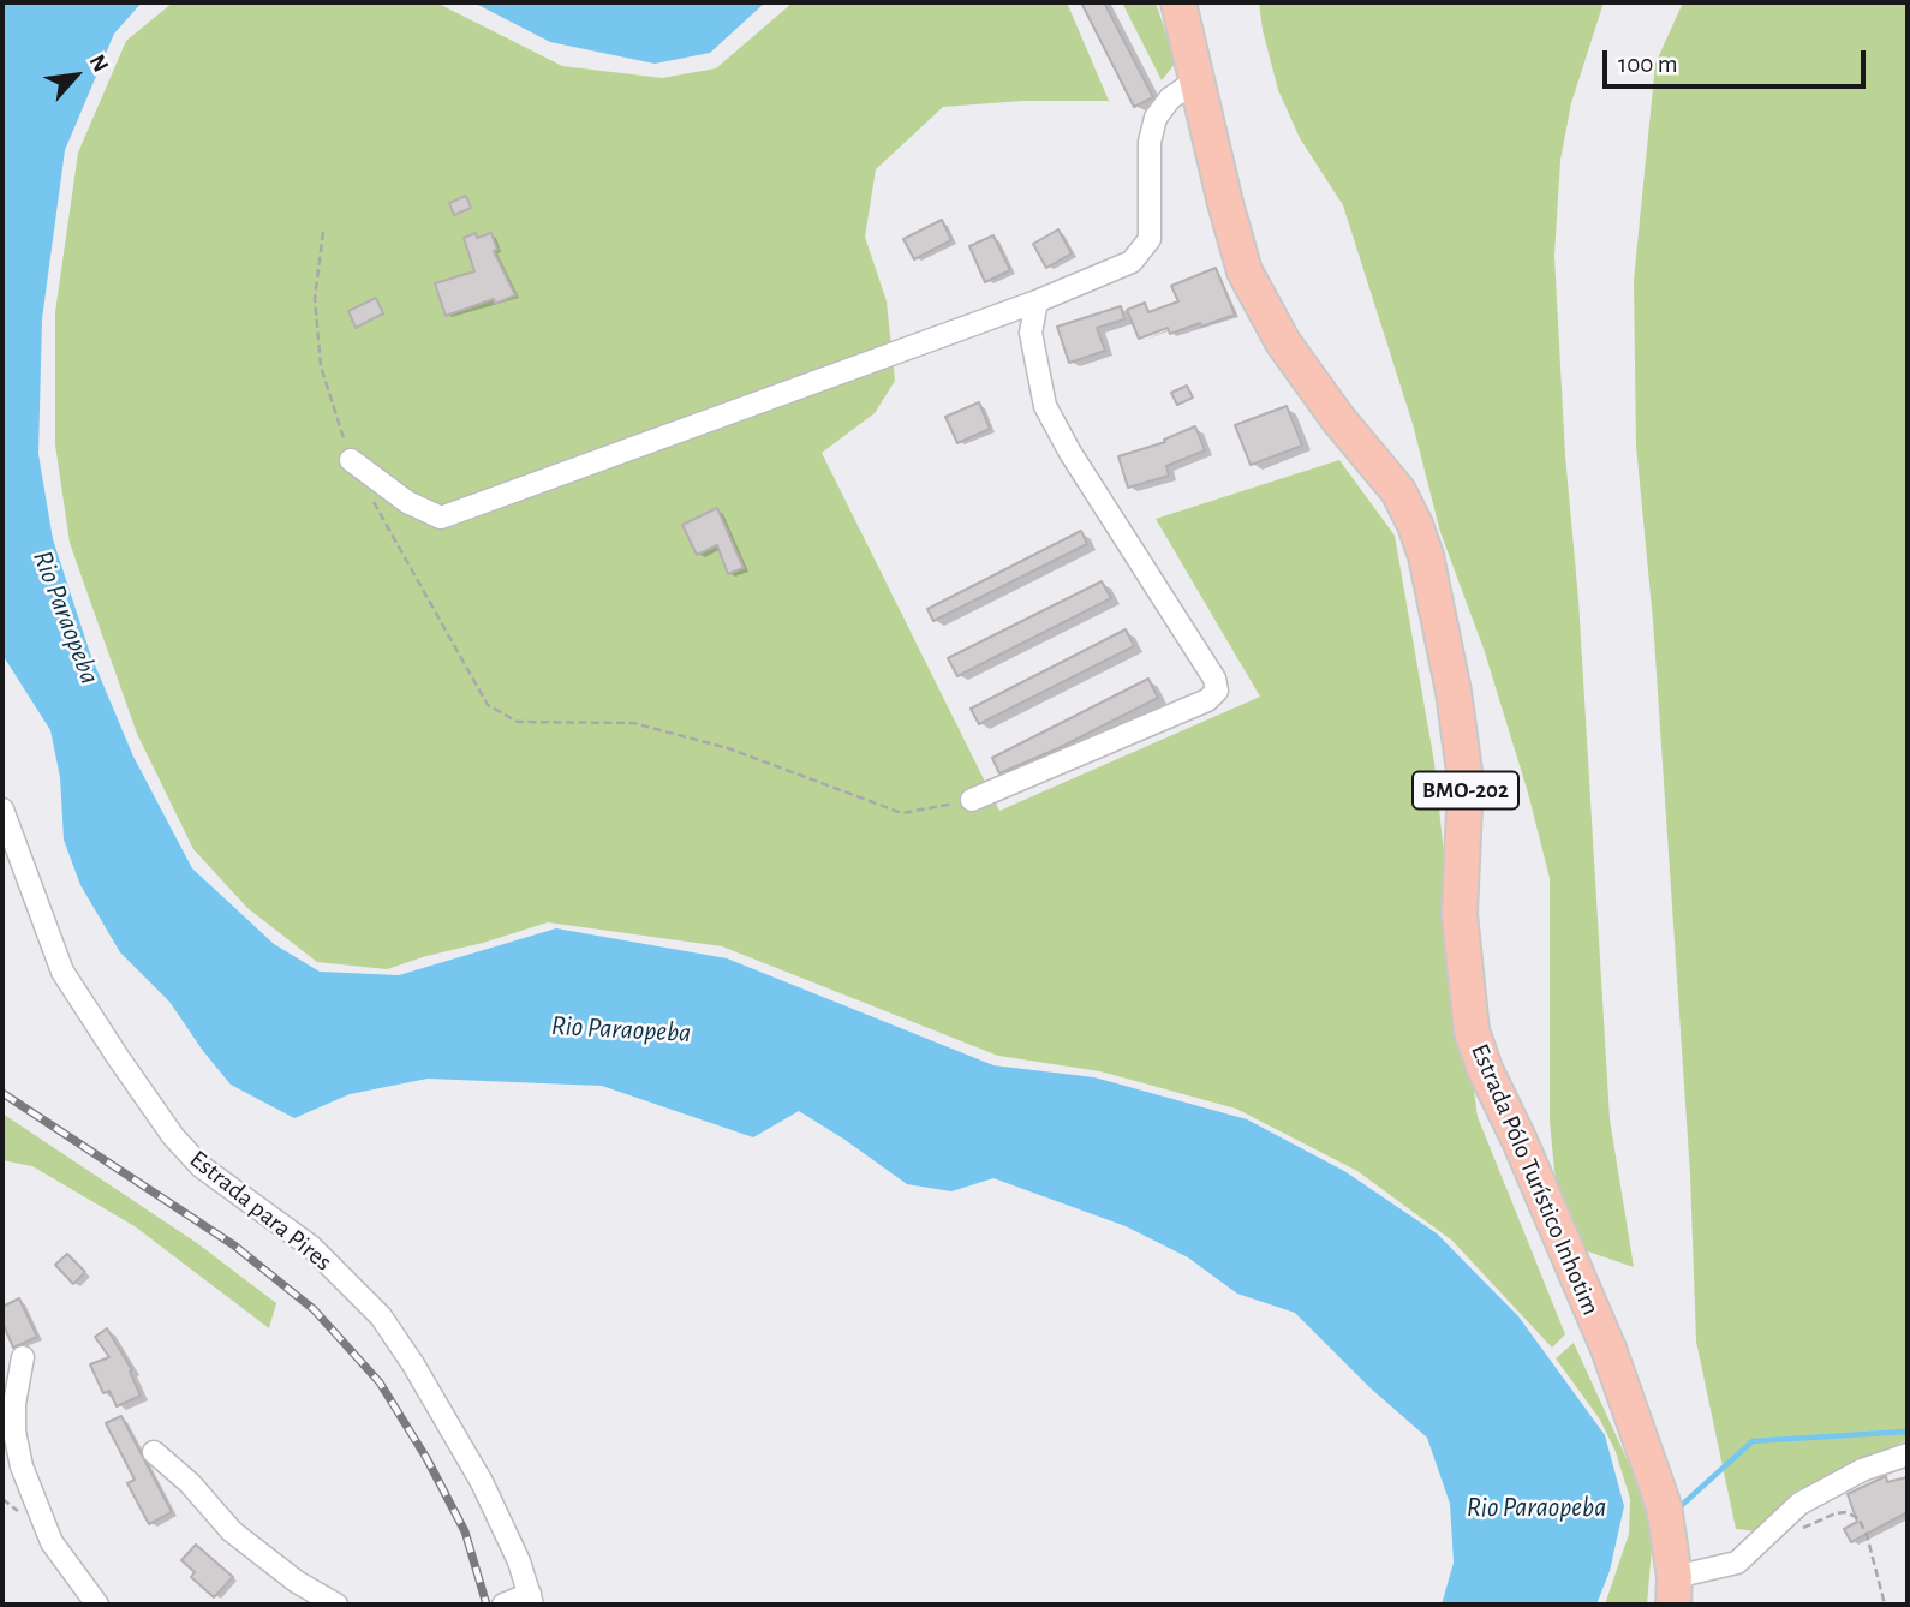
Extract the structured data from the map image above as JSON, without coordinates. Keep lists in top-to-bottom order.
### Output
{
  "streets": {
    "main road": ["BMO-202", "Estrada Pólo Turístico Inhotim"],
    "street": ["Estrada para Pires"]
  },
  "water": ["Rio Paraopeba"],
  "scale_bar": "100 m",
  "north": "top right"
}
